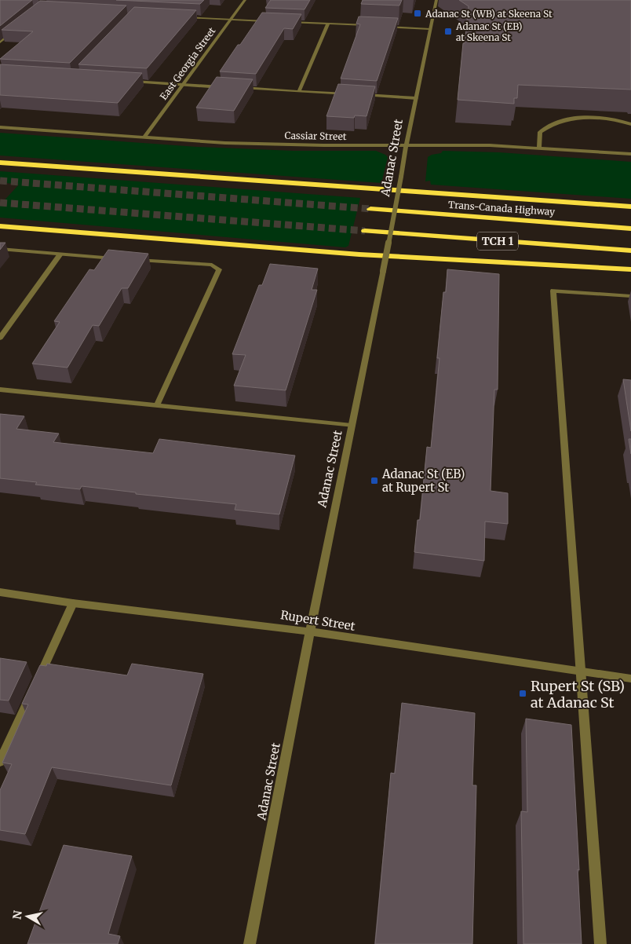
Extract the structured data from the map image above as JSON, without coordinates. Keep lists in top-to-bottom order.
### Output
{
  "streets": {
    "highway": ["Trans-Canada Highway", "TCH 1"],
    "street": [
      "East Georgia Street",
      "Cassiar Street",
      "Adanac Street",
      "Rupert Street"
    ]
  },
  "crossings": [
    ["East Georgia Street", "Cassiar Street"],
    ["Cassiar Street", "Adanac Street"],
    ["Adanac Street", "Rupert Street"]
  ],
  "places": {
    "transit": [
      "Adanac St (WB) at Skeena St",
      "Adanac St (EB) at Skeena St",
      "Adanac St (EB) at Rupert St",
      "Rupert St (SB) at Adanac St"
    ]
  },
  "north": "left"
}
